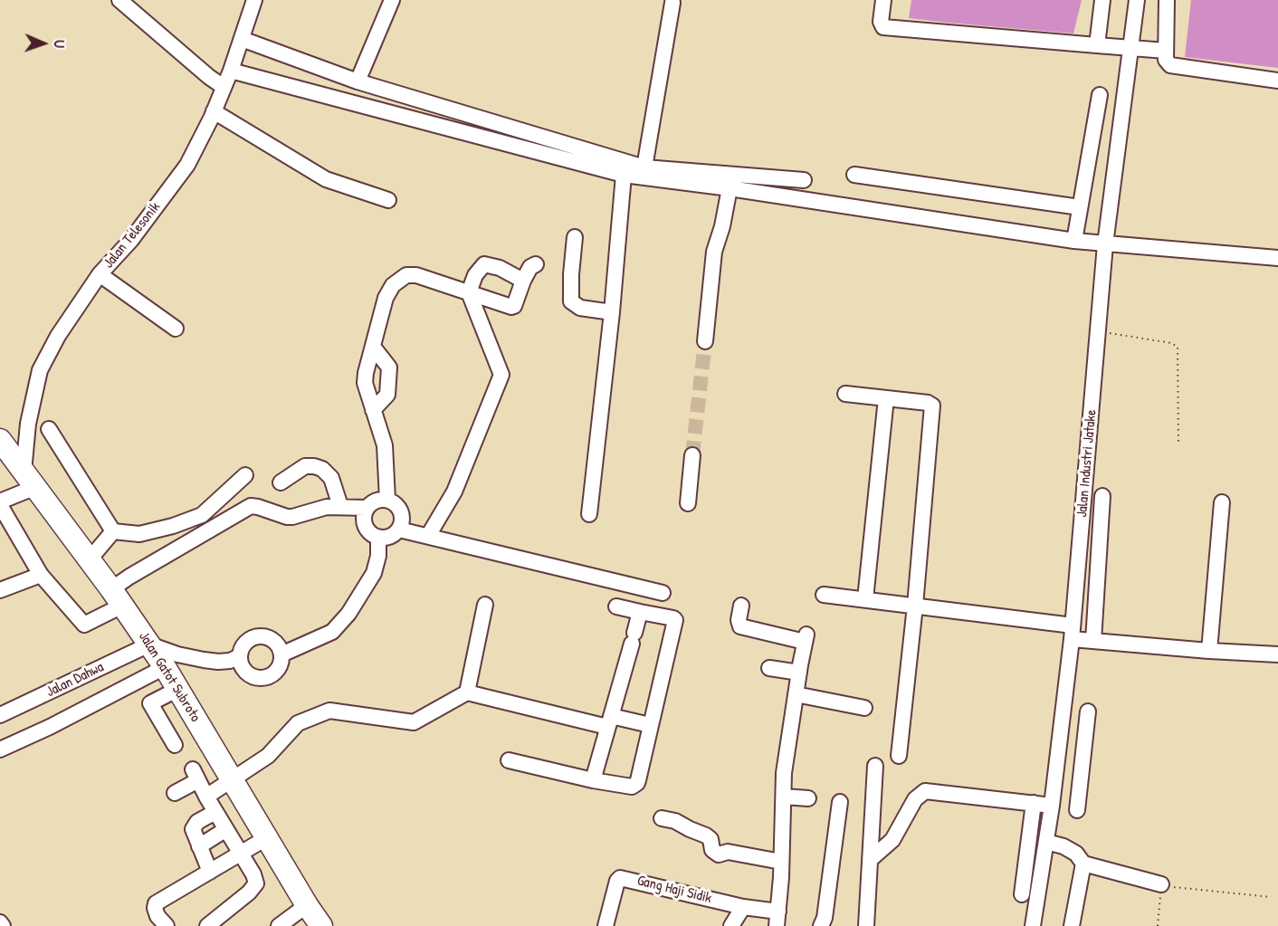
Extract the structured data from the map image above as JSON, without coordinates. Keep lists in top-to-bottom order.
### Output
{
  "streets": {
    "highway": ["Jalan Gatot Subroto"],
    "street": [
      "Jalan Telesonik",
      "Jalan Industri Jatake",
      "Jalan Dahwa",
      "Gang Haji Sidik"
    ]
  },
  "crossings": [
    ["Jalan Telesonik", "Jalan Gatot Subroto"],
    ["Jalan Gatot Subroto", "Jalan Dahwa"]
  ],
  "north": "right"
}
